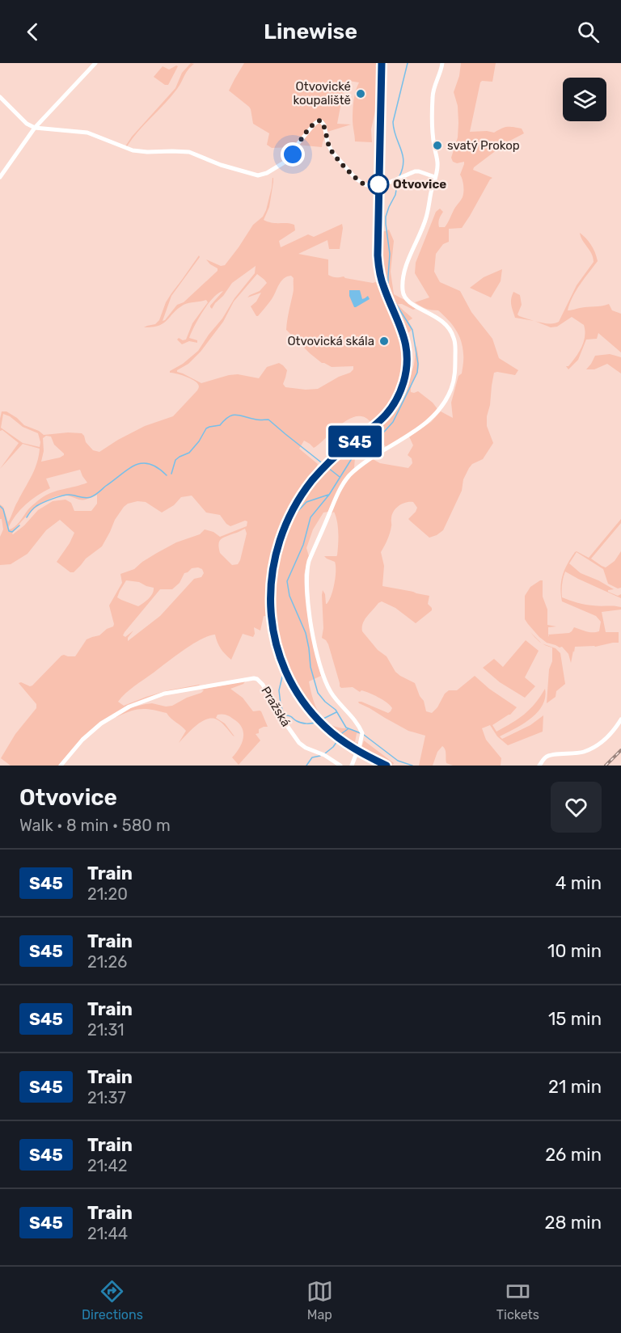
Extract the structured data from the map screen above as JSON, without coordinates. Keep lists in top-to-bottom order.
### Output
{
  "streets": {
    "main road": ["Pražská"]
  },
  "places": [
    "Otvovické koupaliště",
    "svatý Prokop",
    "Otvovice",
    "Otvovická skála"
  ],
  "page": {
    "header": "Linewise",
    "on_map": "S45",
    "heading": ["Otvovice", "Walk · 8 min · 580 m"],
    "list": [
      {
        "mark": "S45",
        "name": "Train",
        "note": "21:20",
        "value": "4 min"
      },
      {
        "mark": "S45",
        "name": "Train",
        "note": "21:26",
        "value": "10 min"
      },
      {
        "mark": "S45",
        "name": "Train",
        "note": "21:31",
        "value": "15 min"
      },
      {
        "mark": "S45",
        "name": "Train",
        "note": "21:37",
        "value": "21 min"
      },
      {
        "mark": "S45",
        "name": "Train",
        "note": "21:42",
        "value": "26 min"
      },
      {
        "mark": "S45",
        "name": "Train",
        "note": "21:44",
        "value": "28 min"
      }
    ],
    "tabs": ["Directions", "Map", "Tickets"]
  }
}
